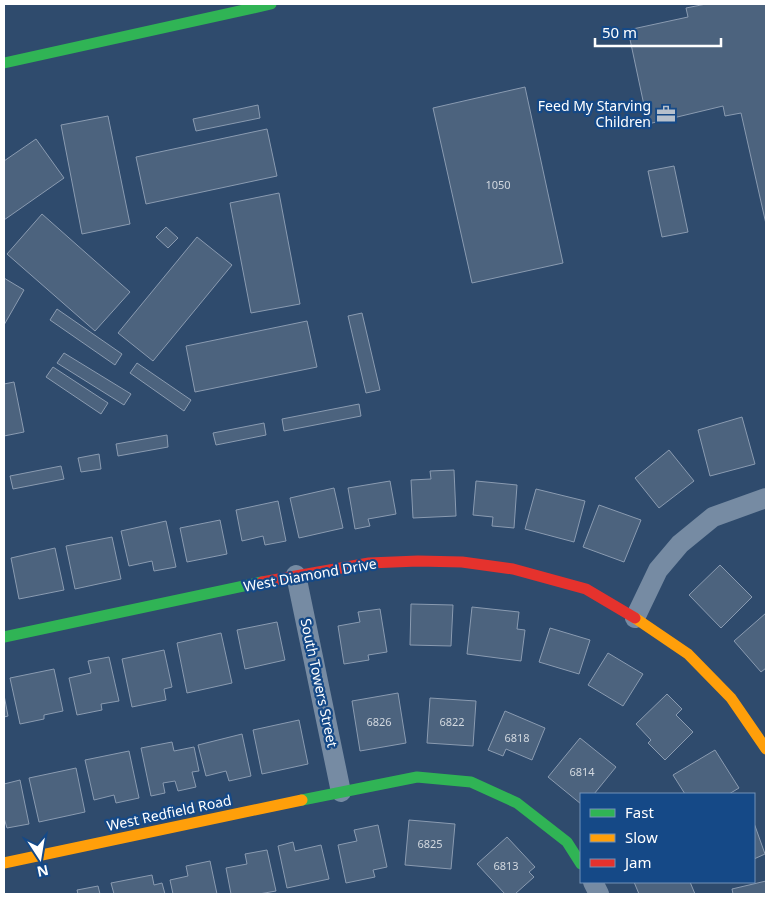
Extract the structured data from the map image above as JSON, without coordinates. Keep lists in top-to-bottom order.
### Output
{
  "streets": {
    "street": ["West Diamond Drive", "South Towers Street", "West Redfield Road"]
  },
  "crossings": [
    ["West Diamond Drive", "South Towers Street"],
    ["South Towers Street", "West Redfield Road"]
  ],
  "places": {
    "office": ["Feed My Starving Children"]
  },
  "house_numbers": [
    "1050",
    "6826",
    "6822",
    "6818",
    "6814",
    "6825",
    "6813"
  ],
  "legend": ["Fast", "Slow", "Jam"],
  "scale_bar": "50 m",
  "north": "bottom"
}
